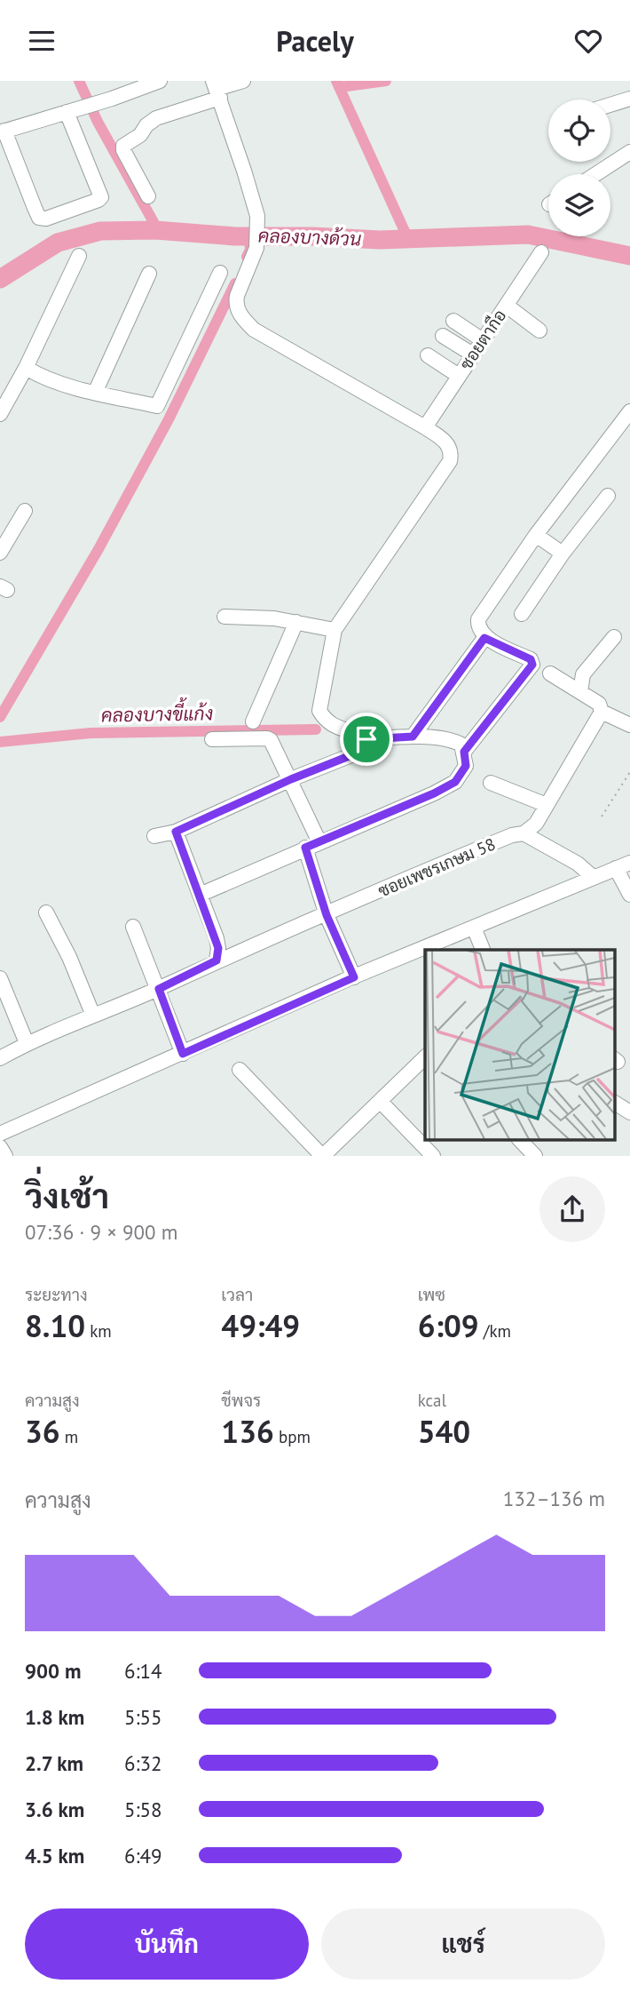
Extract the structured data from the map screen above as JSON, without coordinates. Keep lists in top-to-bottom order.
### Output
{
  "streets": {
    "street": ["ซอยตากือ", "ซอยเพชรเกษม 58"]
  },
  "water": ["คลองบางด้วน", "คลองบางขี้แก้ง"],
  "page": {
    "header": "Pacely",
    "heading": ["วิ่งเช้า", "07:36 · 9 × 900 m"],
    "stats": [
      ["ระยะทาง", "8.10 km"],
      ["เวลา", "49:49"],
      ["เพซ", "6:09 /km"],
      ["ความสูง", "36 m"],
      ["ชีพจร", "136 bpm"],
      ["kcal", "540"]
    ],
    "chart": ["ความสูง", "132–136 m"],
    "list": [
      {
        "name": "900 m",
        "note": "6:14"
      },
      {
        "name": "1.8 km",
        "note": "5:55"
      },
      {
        "name": "2.7 km",
        "note": "6:32"
      },
      {
        "name": "3.6 km",
        "note": "5:58"
      },
      {
        "name": "4.5 km",
        "note": "6:49"
      }
    ],
    "buttons": ["บันทึก", "แชร์"]
  }
}
